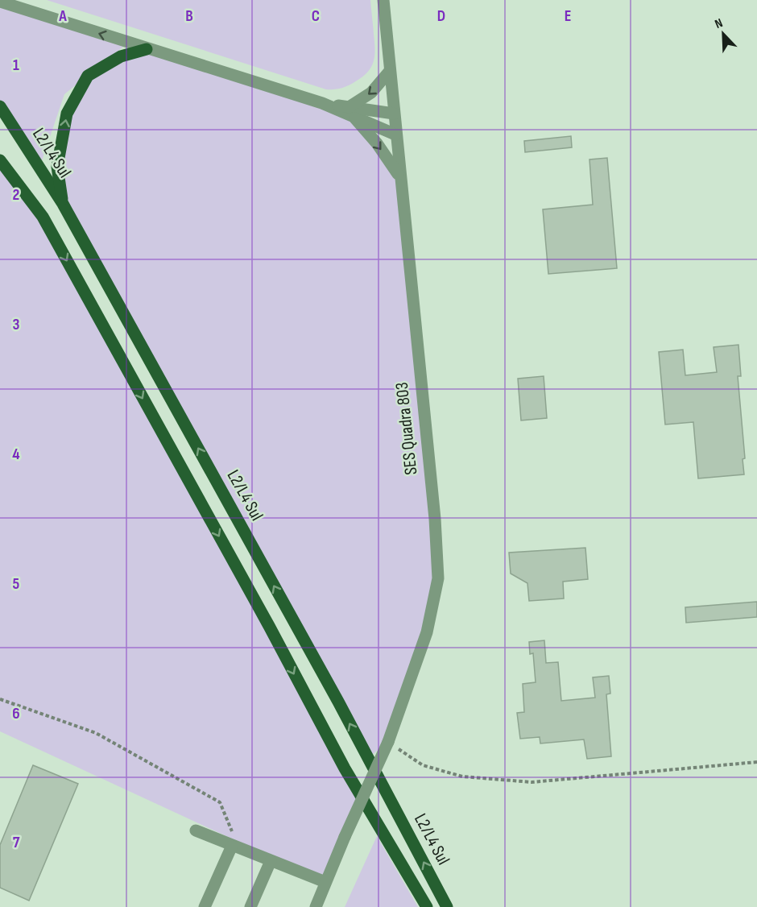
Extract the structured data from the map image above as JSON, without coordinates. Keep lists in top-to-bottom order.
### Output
{
  "streets": {
    "main road": ["L2/L4 Sul"],
    "street": ["SES Quadra 803"]
  },
  "north": "top left",
  "grid": {
    "columns": [
      "A",
      "B",
      "C",
      "D",
      "E"
    ],
    "rows": [
      "1",
      "2",
      "3",
      "4",
      "5",
      "6",
      "7"
    ]
  }
}
